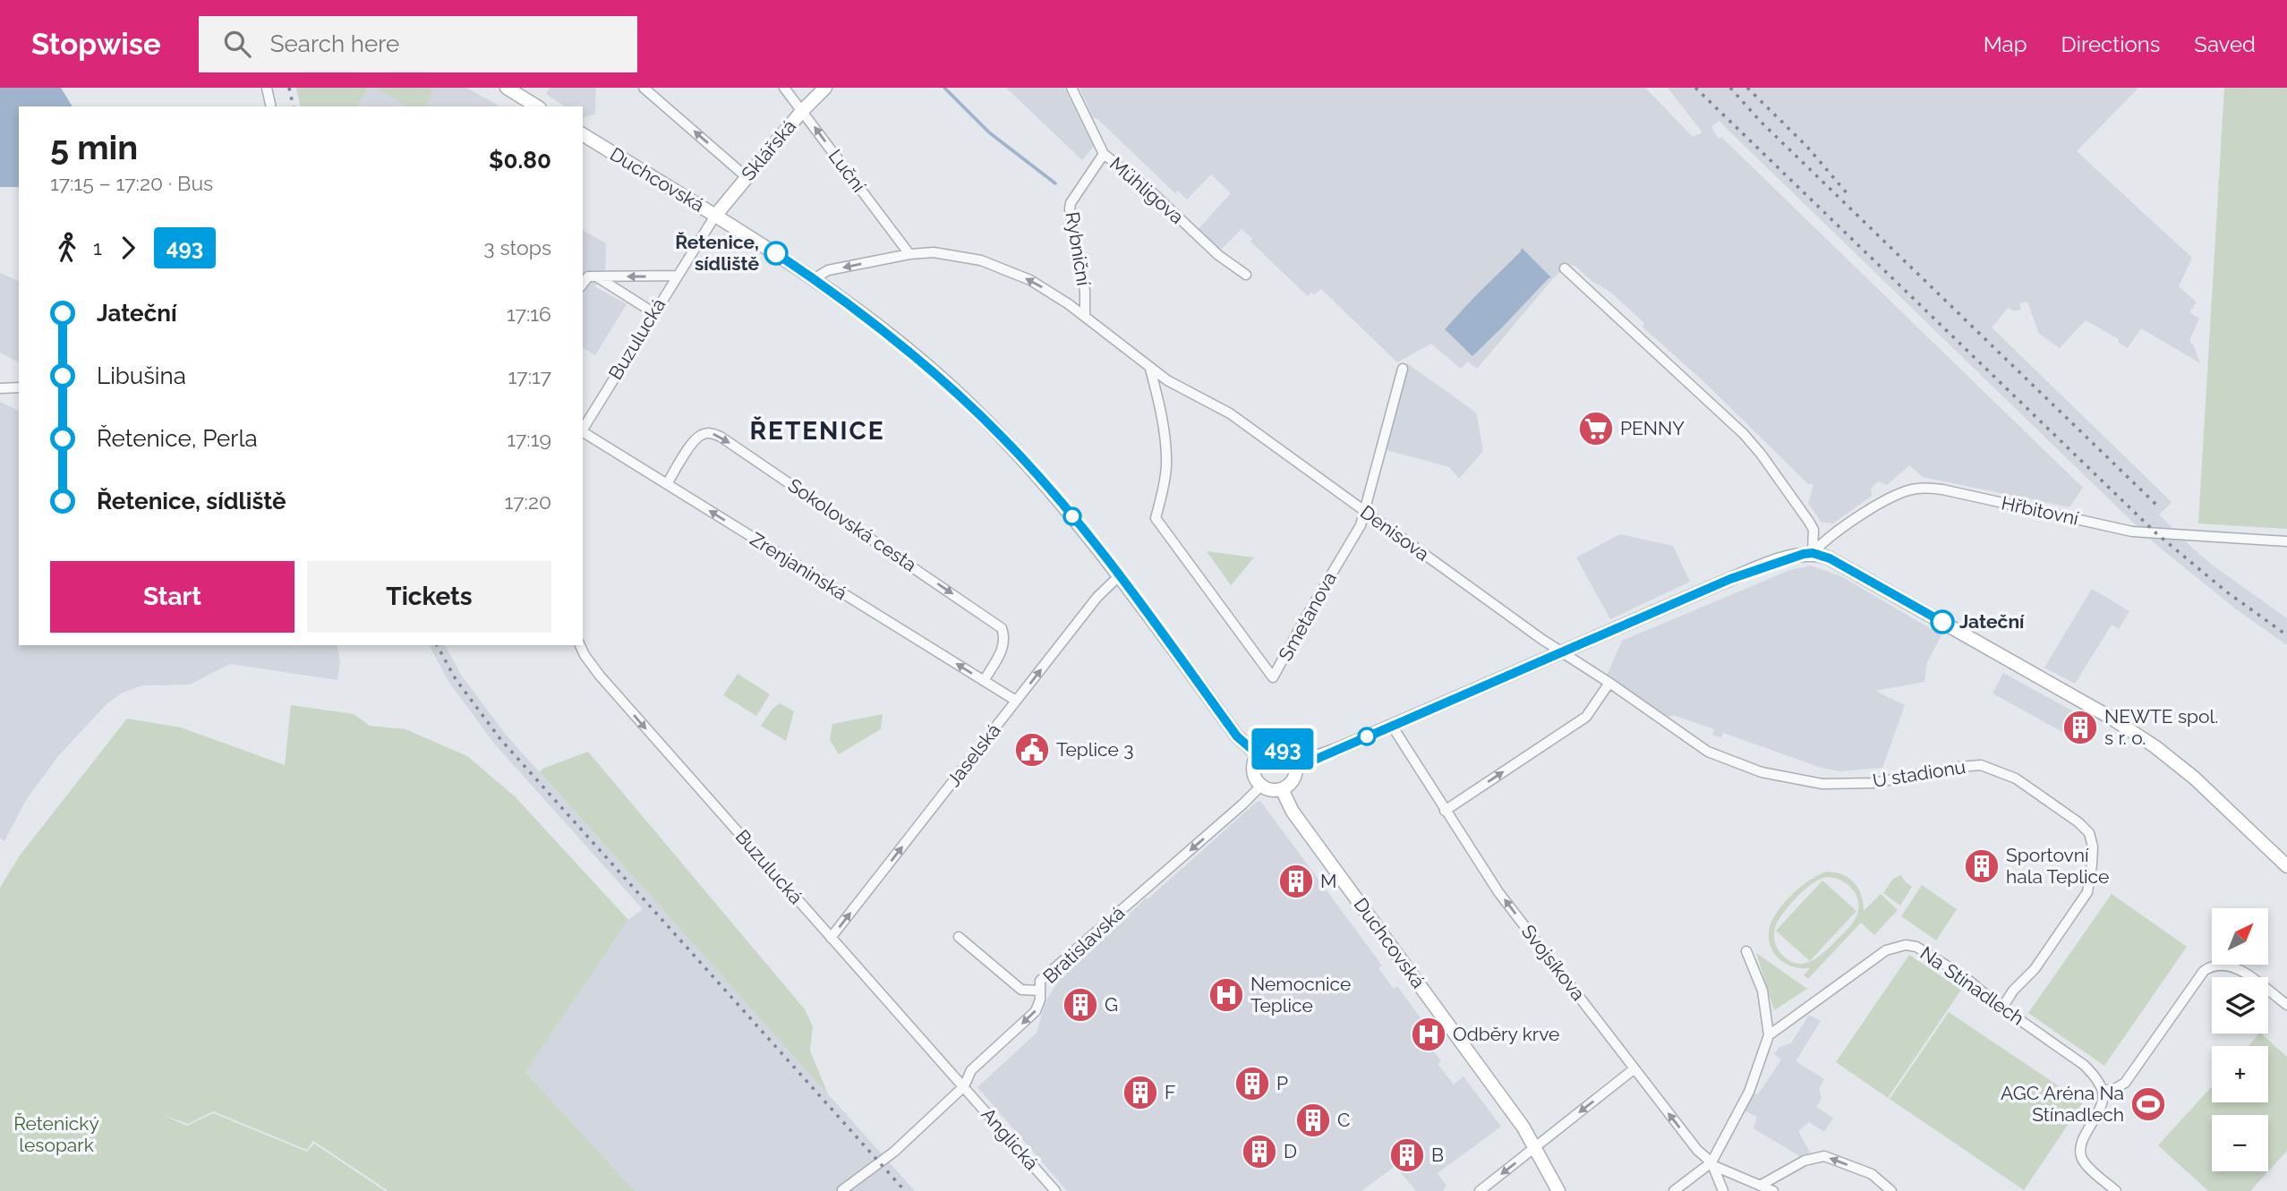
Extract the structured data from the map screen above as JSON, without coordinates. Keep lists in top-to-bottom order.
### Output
{
  "streets": {
    "main road": ["Sklářská", "Duchcovská"],
    "street": [
      "Luční",
      "Mühligova",
      "Rybniční",
      "Buzulucká",
      "Hřbitovní",
      "Sokolovská cesta",
      "Denisova",
      "Zrenjaninská",
      "Smetanova",
      "Jaselská",
      "U stadionu",
      "Bratislavská",
      "Svojsíkova",
      "Na Stínadlech",
      "Anglická"
    ]
  },
  "crossings": [
    ["Sklářská", "Luční"],
    ["Sklářská", "Duchcovská"],
    ["Sklářská", "Buzulucká"],
    ["Luční", "Denisova"],
    ["Duchcovská", "Buzulucká"],
    ["Duchcovská", "Denisova"],
    ["Duchcovská", "Jaselská"],
    ["Duchcovská", "Bratislavská"],
    ["Mühligova", "Rybniční"],
    ["Rybniční", "Denisova"],
    ["Buzulucká", "Jaselská"],
    ["Buzulucká", "Bratislavská"],
    ["Buzulucká", "Anglická"],
    ["Sokolovská cesta", "Zrenjaninská"],
    ["Denisova", "Smetanova"],
    ["Denisova", "U stadionu"],
    ["Zrenjaninská", "Jaselská"],
    ["U stadionu", "Na Stínadlech"],
    ["Bratislavská", "Anglická"]
  ],
  "one_way": [
    "Luční",
    "Buzulucká",
    "Zrenjaninská",
    "Jaselská",
    "Bratislavská",
    "Svojsíkova"
  ],
  "districts": ["ŘETENICE"],
  "parks": ["Řetenický lesopark"],
  "places": {
    "other": ["Řetenice, sídliště", "Jateční"],
    "supermarket": ["PENNY"],
    "building": [
      "NEWTE spol. s r. o.",
      "Sportovní hala Teplice",
      "M",
      "G",
      "P",
      "F",
      "C",
      "D",
      "B"
    ],
    "public building": ["Teplice 3"],
    "hospital": ["Nemocnice Teplice", "Odběry krve"],
    "sports": ["AGC Aréna Na Stínadlech"]
  },
  "lines": ["bus line 493"],
  "north": "top right",
  "page": {
    "header": "Stopwise",
    "search": "Search here",
    "nav": ["Map", "Directions", "Saved"],
    "on_map": "493",
    "heading": ["5 min", "17:15 – 17:20 · Bus", "$0.80"],
    "legs": ["1", "493", "3 stops"],
    "list": [
      {
        "name": "Jateční",
        "value": "17:16"
      },
      {
        "name": "Libušina",
        "value": "17:17"
      },
      {
        "name": "Řetenice, Perla",
        "value": "17:19"
      },
      {
        "name": "Řetenice, sídliště",
        "value": "17:20"
      }
    ],
    "buttons": ["Start", "Tickets"],
    "map_buttons": ["+", "−"]
  }
}
